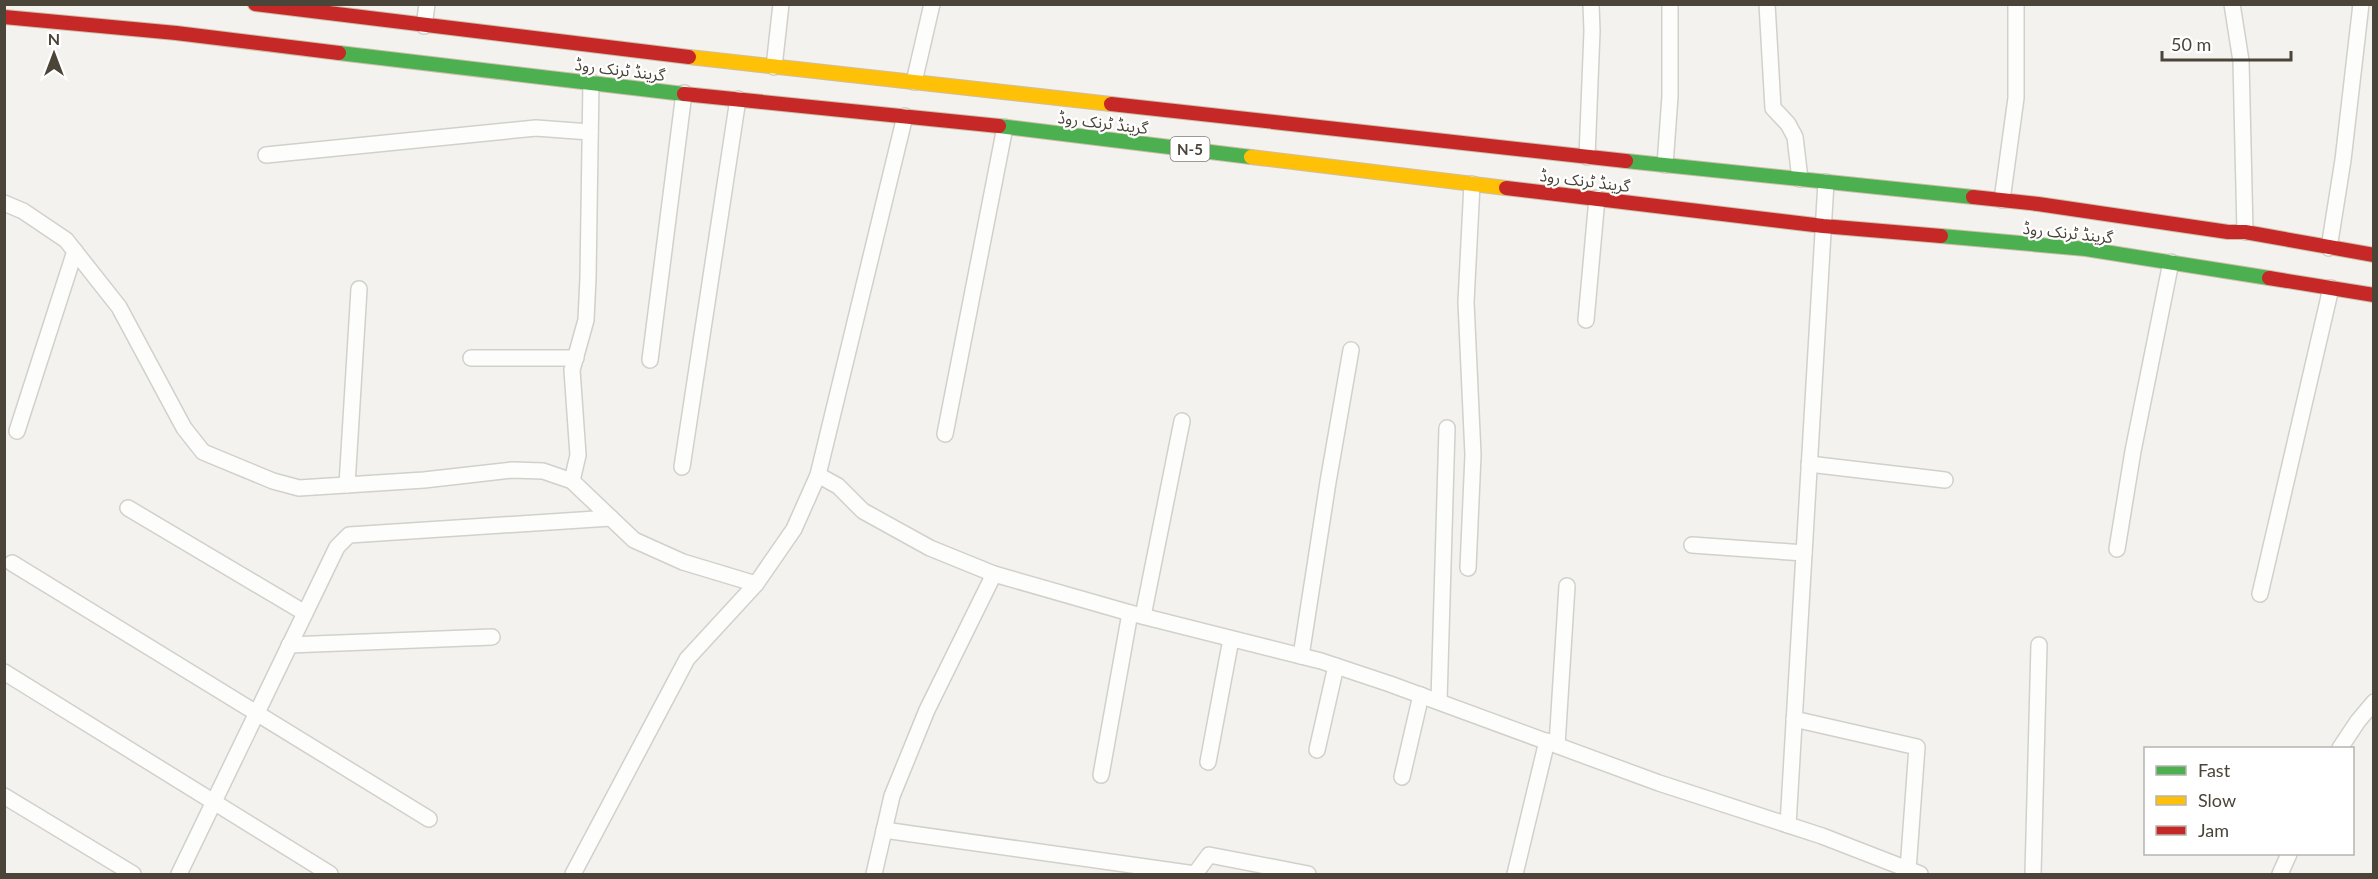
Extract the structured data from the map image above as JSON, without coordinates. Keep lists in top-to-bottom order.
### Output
{
  "streets": {
    "highway": ["گرینڈ ٹرنک روڈ", "N-5"]
  },
  "legend": ["Fast", "Slow", "Jam"],
  "scale_bar": "50 m",
  "north": "top"
}
